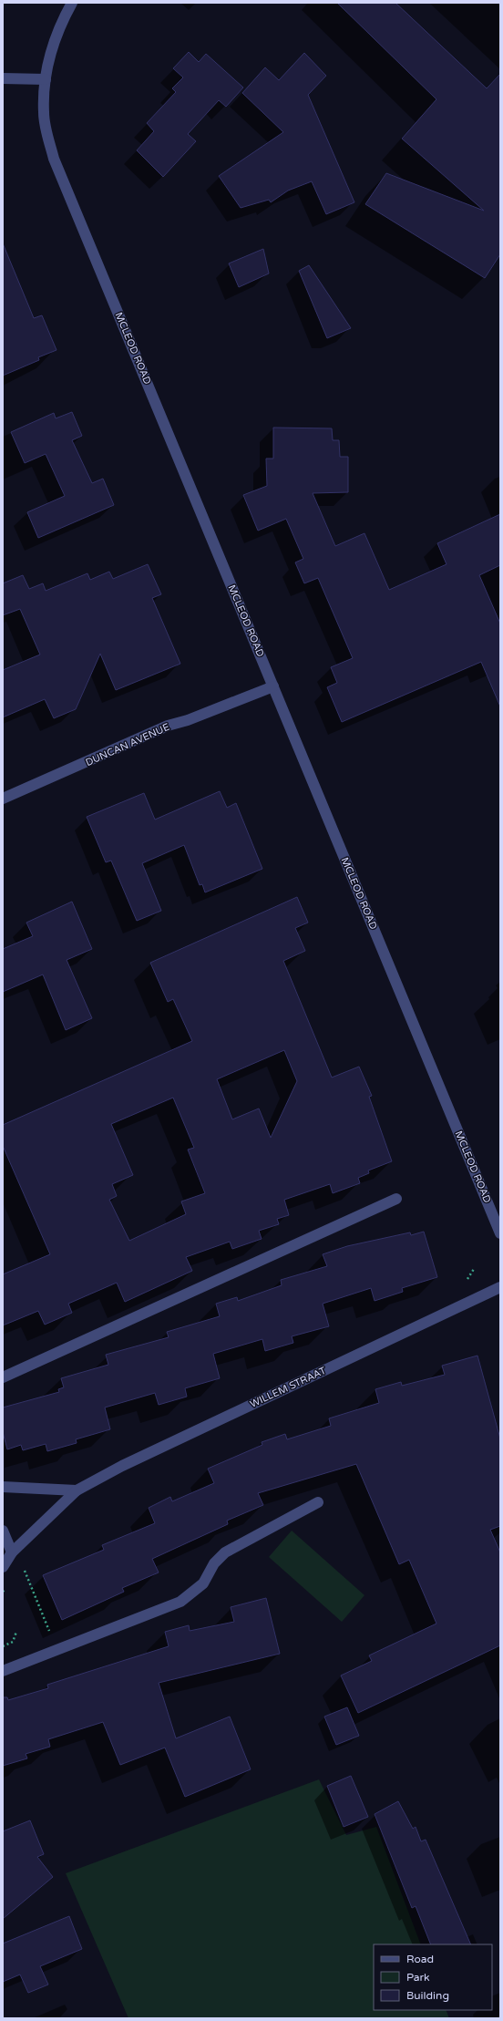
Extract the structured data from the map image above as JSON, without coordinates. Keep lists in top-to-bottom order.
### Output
{
  "streets": {
    "street": ["MCLEOD ROAD", "DUNCAN AVENUE", "WILLEM STRAAT"]
  },
  "crossings": [
    ["MCLEOD ROAD", "DUNCAN AVENUE"]
  ],
  "legend": ["Road", "Park", "Building"]
}
